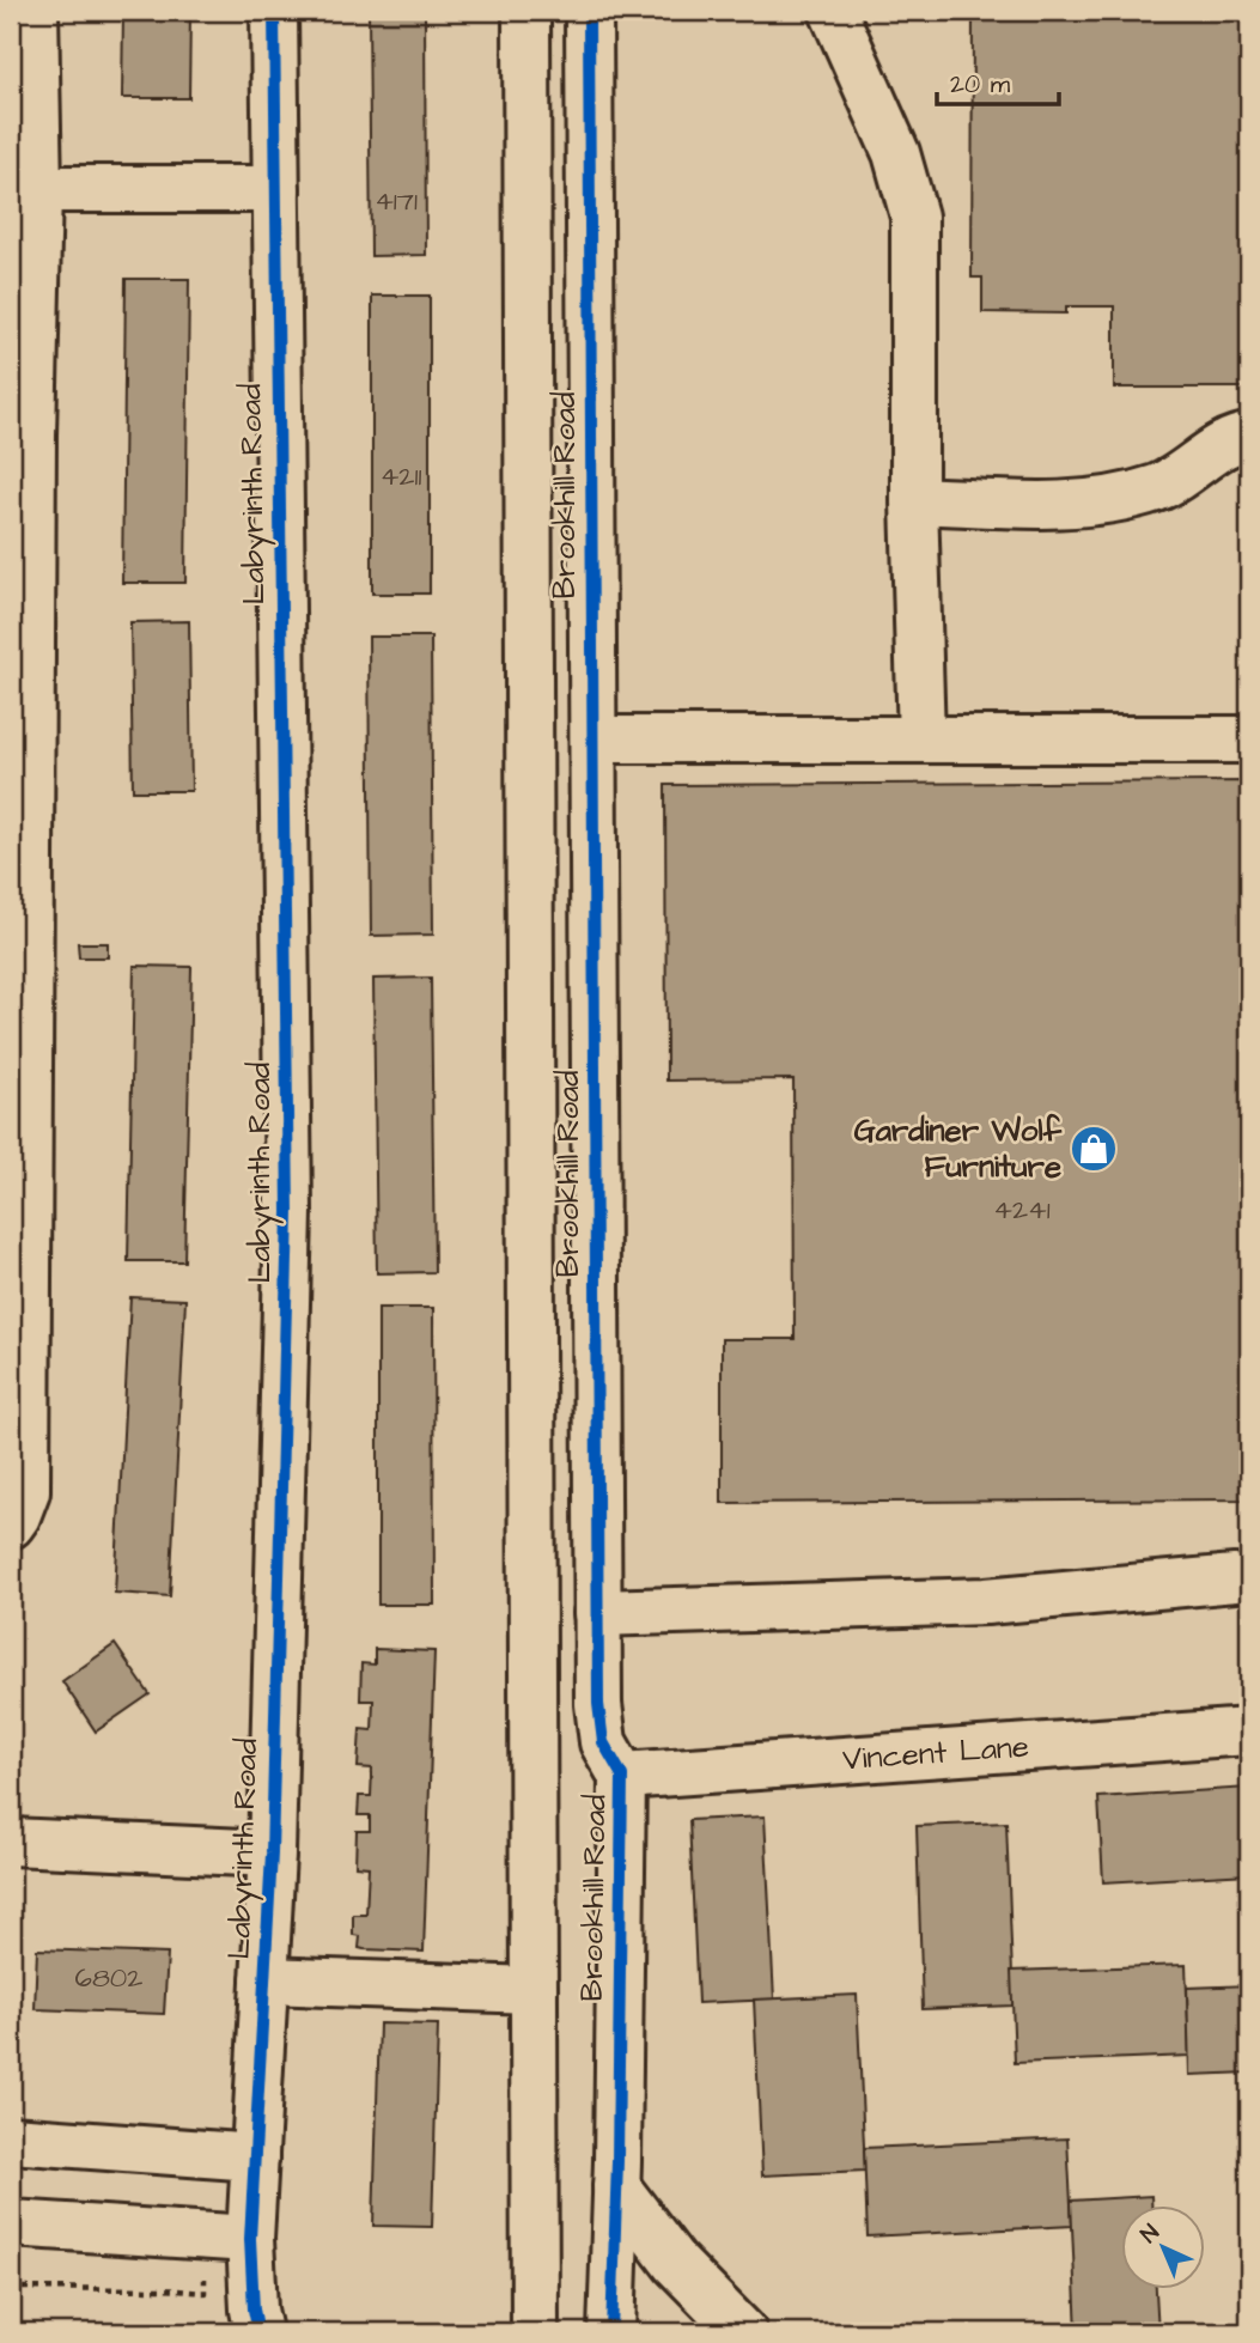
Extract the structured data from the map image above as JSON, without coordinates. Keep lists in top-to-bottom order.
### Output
{
  "streets": {
    "street": ["Labyrinth Road", "Brookhill Road", "Vincent Lane"]
  },
  "crossings": [
    ["Brookhill Road", "Vincent Lane"]
  ],
  "places": {
    "shop": ["Gardiner Wolf Furniture"]
  },
  "house_numbers": [
    "4171",
    "4211",
    "4241",
    "6802"
  ],
  "scale_bar": "20 m",
  "north": "top left"
}
